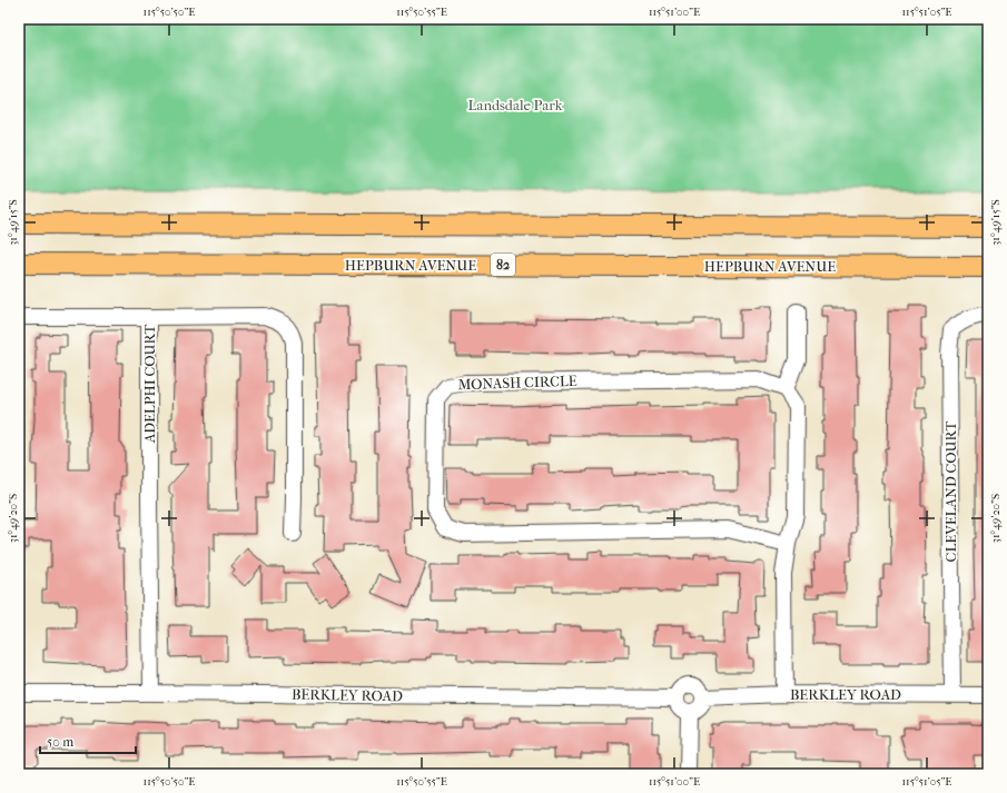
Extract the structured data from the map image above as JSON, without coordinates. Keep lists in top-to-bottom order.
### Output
{
  "streets": {
    "main road": ["HEPBURN AVENUE", "82"],
    "street": [
      "MONASH CIRCLE",
      "ADELPHI COURT",
      "CLEVELAND COURT",
      "BERKLEY ROAD"
    ]
  },
  "crossings": [
    ["ADELPHI COURT", "BERKLEY ROAD"],
    ["CLEVELAND COURT", "BERKLEY ROAD"]
  ],
  "parks": ["Landsdale Park"],
  "scale_bar": "50 m",
  "coordinates": [
    "115°50'50\"E",
    "115°50'55\"E",
    "115°51'00\"E",
    "115°51'05\"E",
    "31°49'15\"S",
    "31°49'20\"S"
  ]
}
